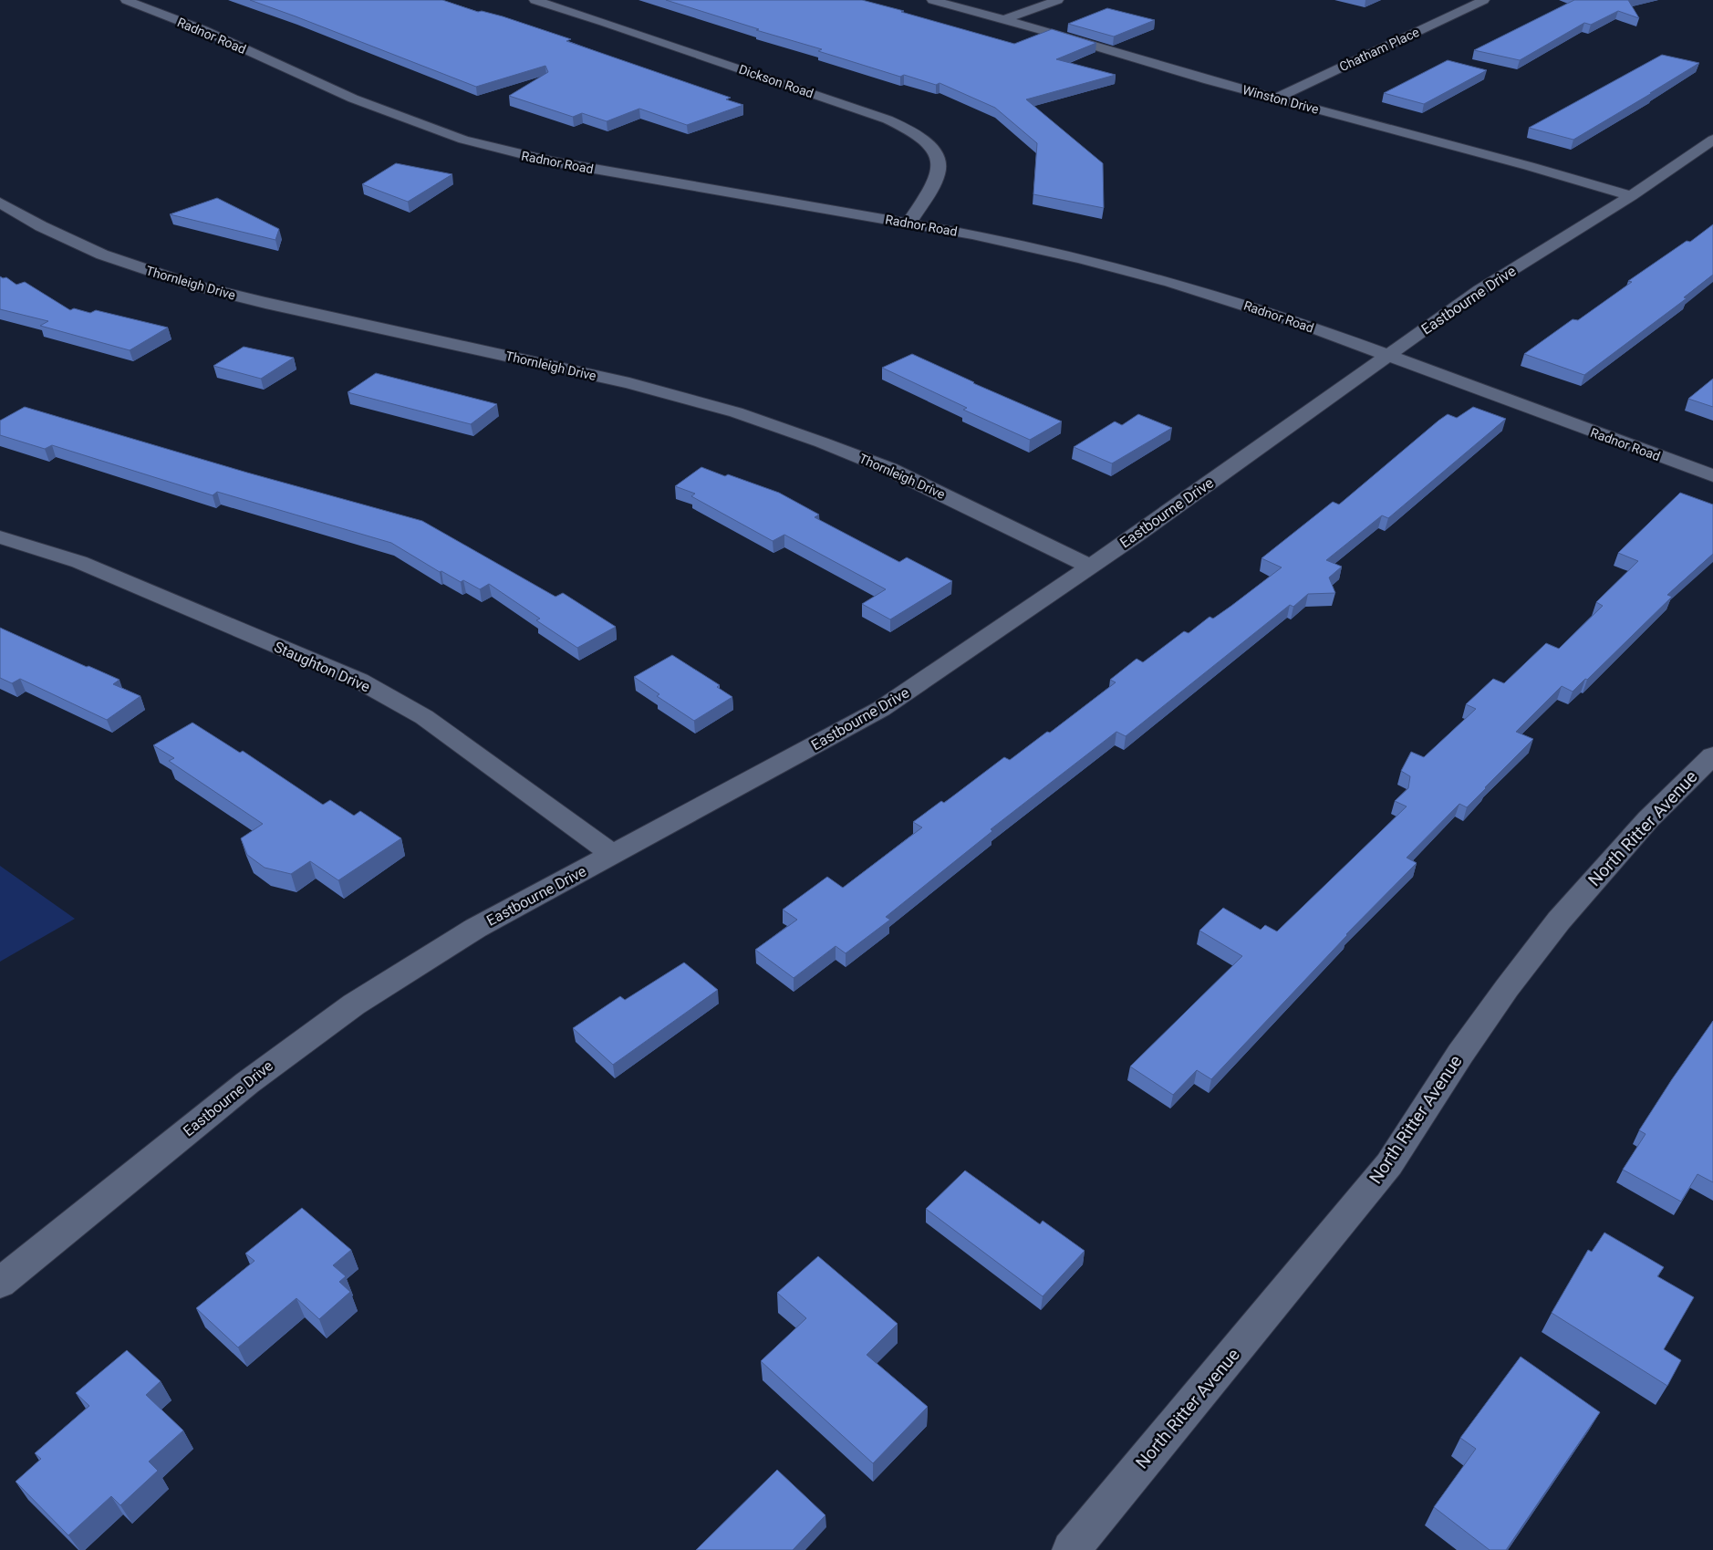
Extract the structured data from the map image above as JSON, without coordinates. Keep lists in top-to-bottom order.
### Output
{
  "streets": {
    "street": [
      "Radnor Road",
      "Chatham Place",
      "Dickson Road",
      "Winston Drive",
      "Thornleigh Drive",
      "Eastbourne Drive",
      "Staughton Drive",
      "North Ritter Avenue"
    ]
  },
  "crossings": [
    ["Radnor Road", "Dickson Road"],
    ["Radnor Road", "Eastbourne Drive"],
    ["Chatham Place", "Winston Drive"],
    ["Winston Drive", "Eastbourne Drive"],
    ["Thornleigh Drive", "Eastbourne Drive"],
    ["Eastbourne Drive", "Staughton Drive"]
  ]
}
